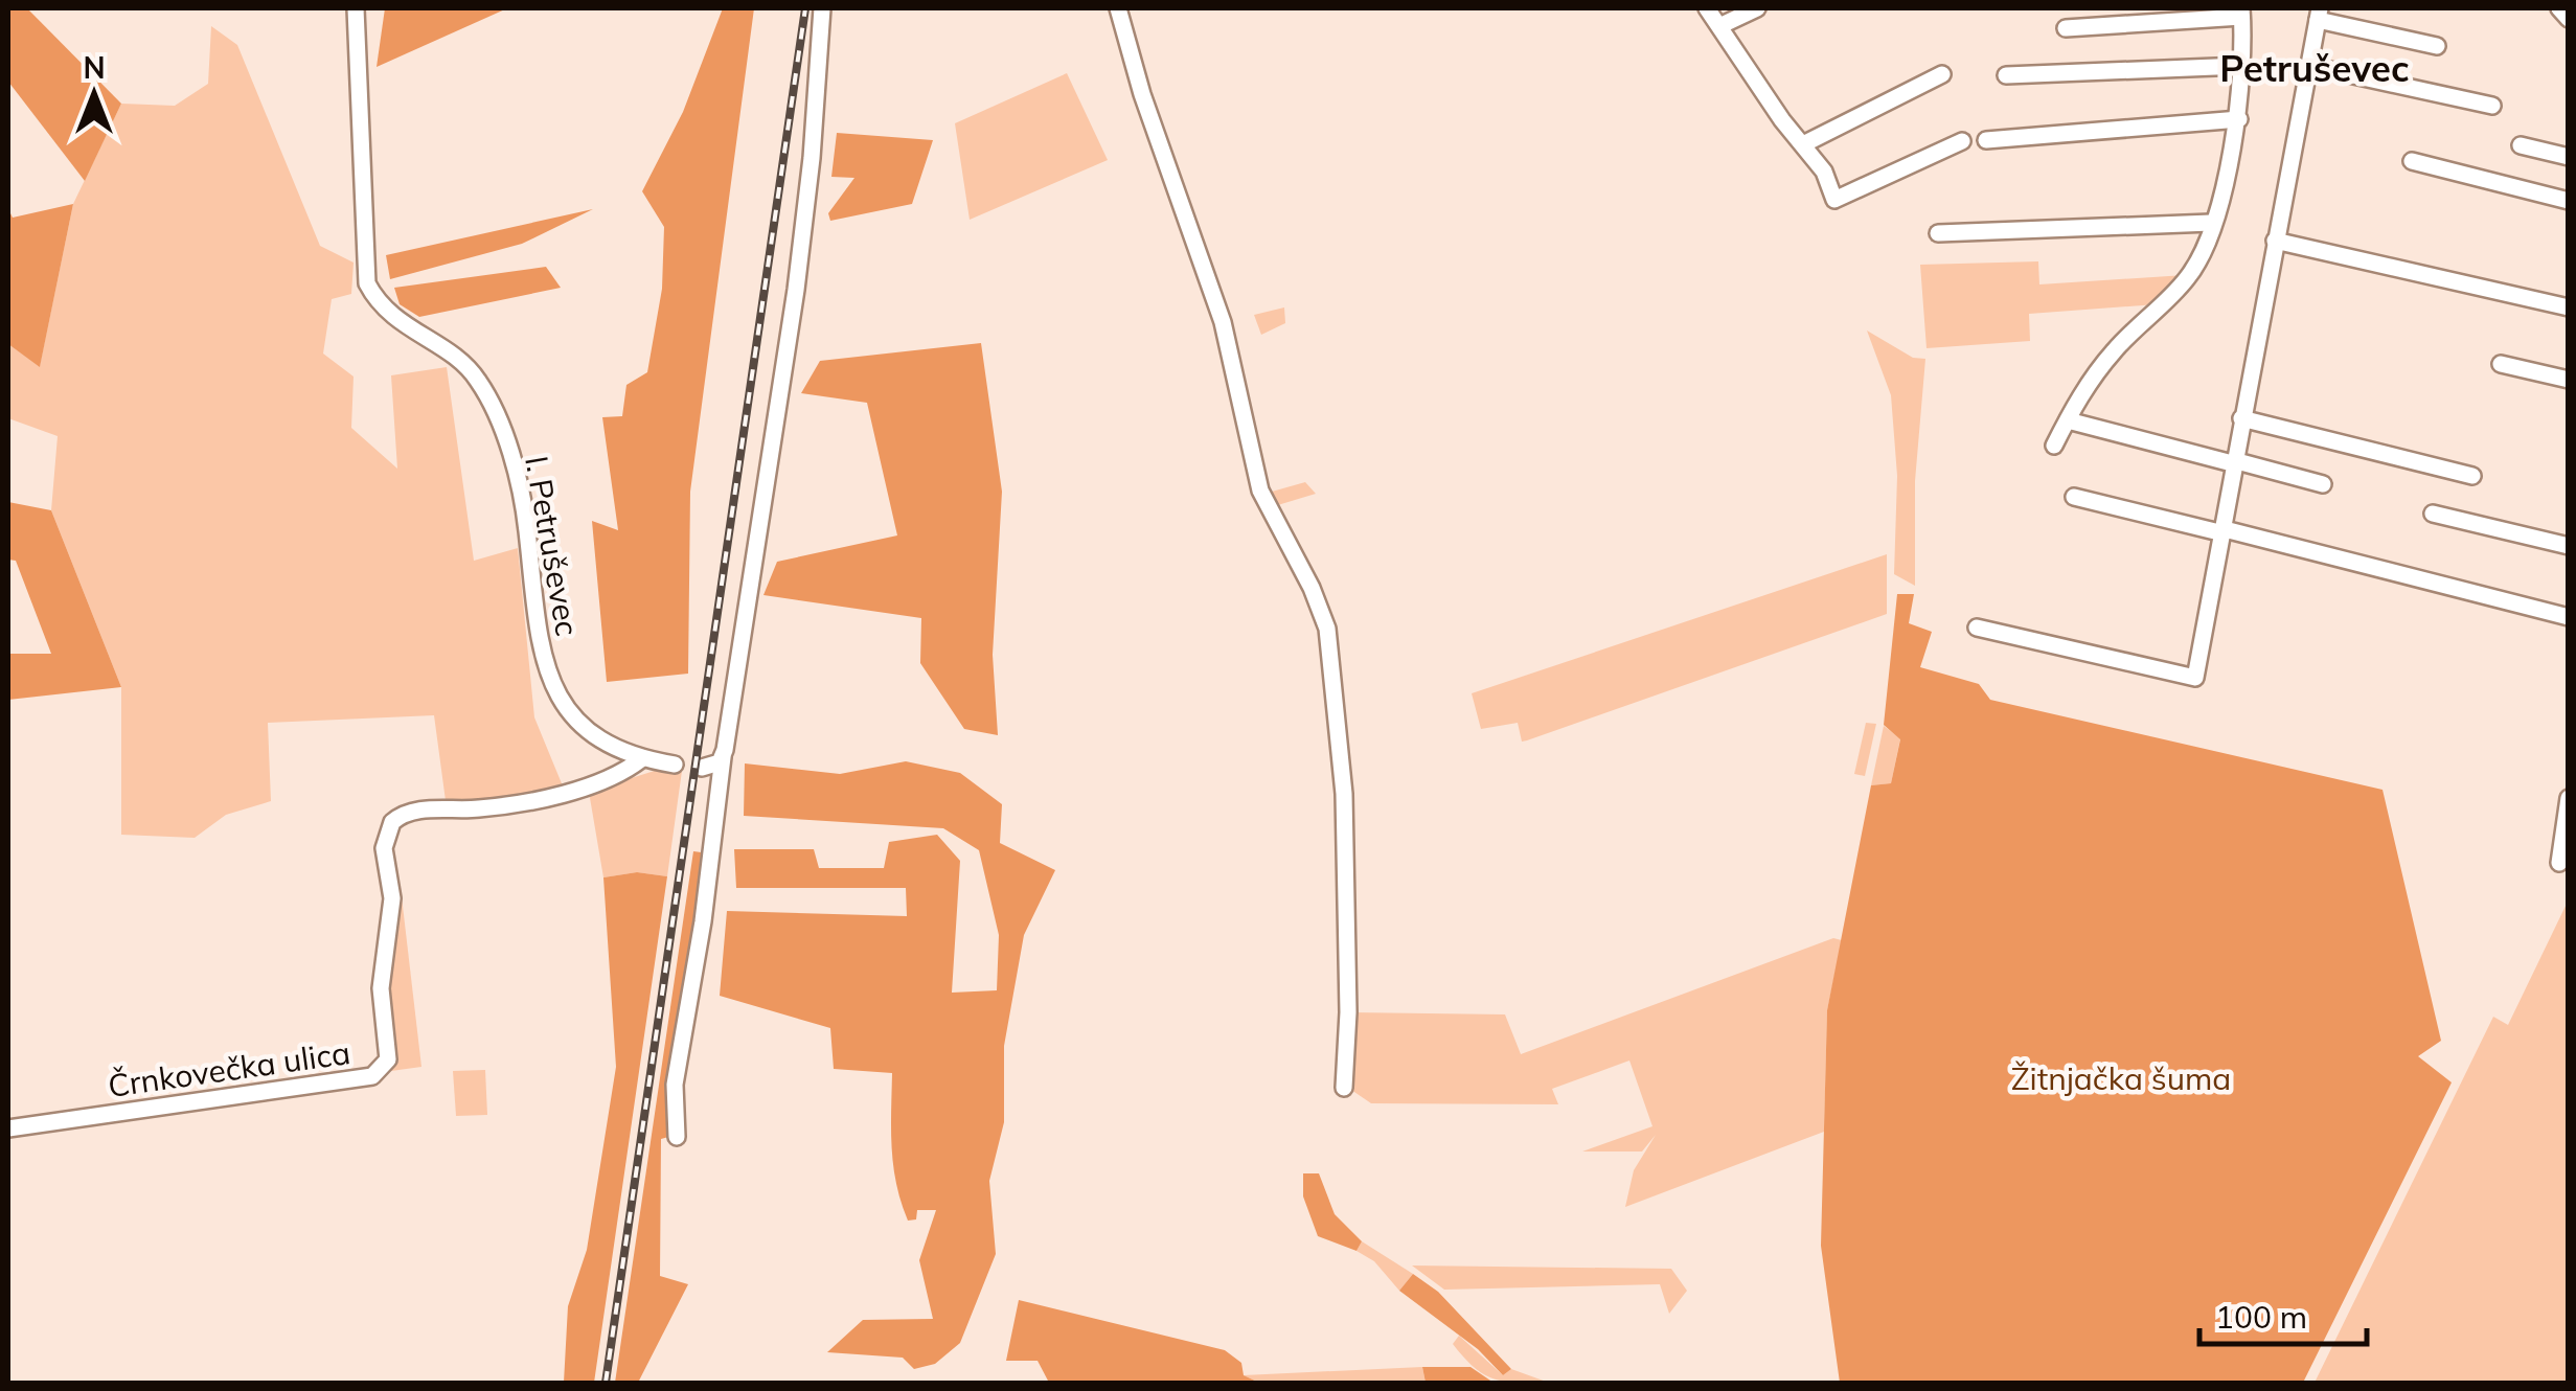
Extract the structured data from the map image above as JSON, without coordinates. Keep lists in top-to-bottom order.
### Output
{
  "streets": {
    "street": ["I. Petruševec", "Črnkovečka ulica"]
  },
  "crossings": [
    ["I. Petruševec", "Črnkovečka ulica"]
  ],
  "districts": ["Petruševec"],
  "parks": ["Žitnjačka šuma"],
  "scale_bar": "100 m",
  "north": "top"
}
